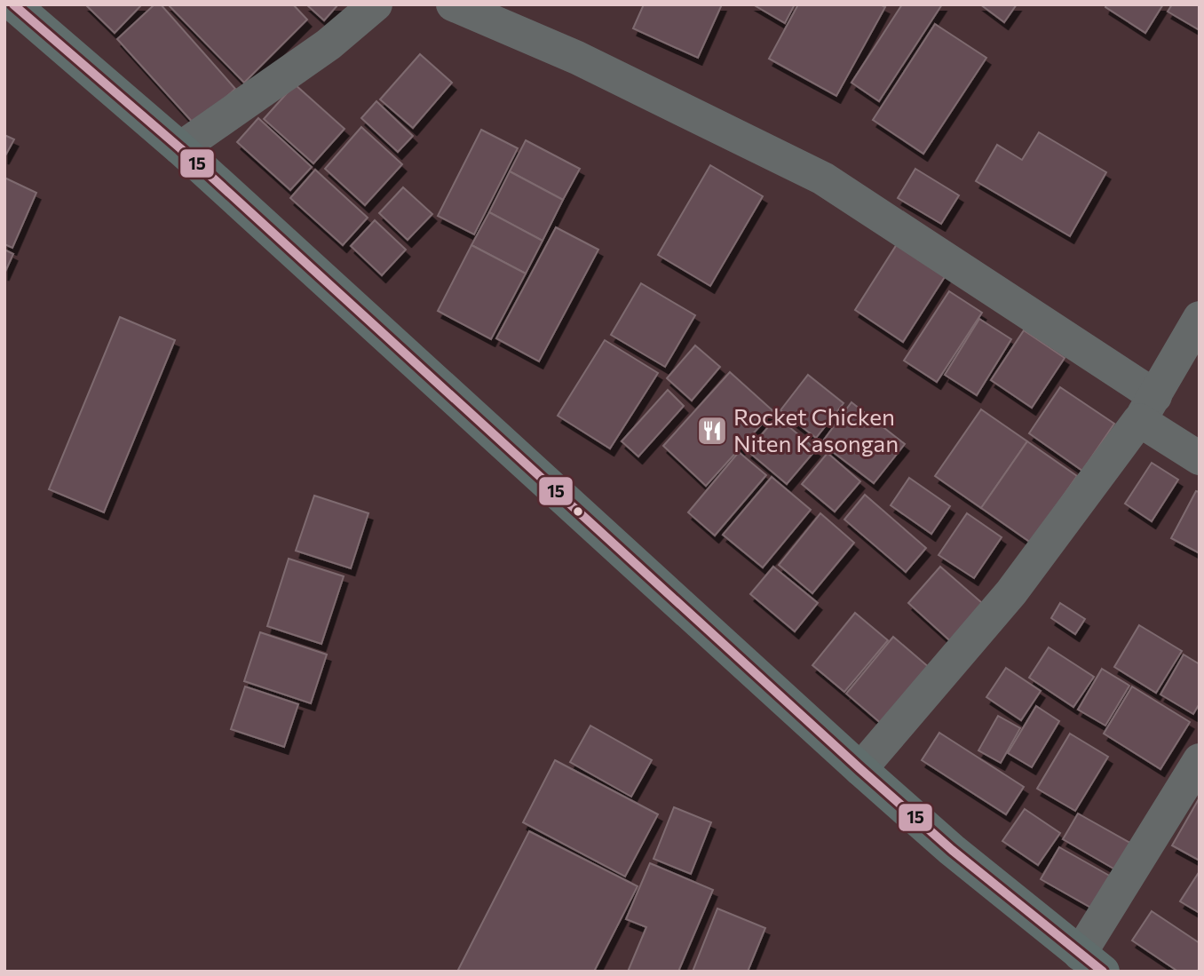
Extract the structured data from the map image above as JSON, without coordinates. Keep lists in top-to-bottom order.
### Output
{
  "places": {
    "restaurant": ["Rocket Chicken Niten Kasongan"]
  },
  "lines": ["transit line 15"]
}
